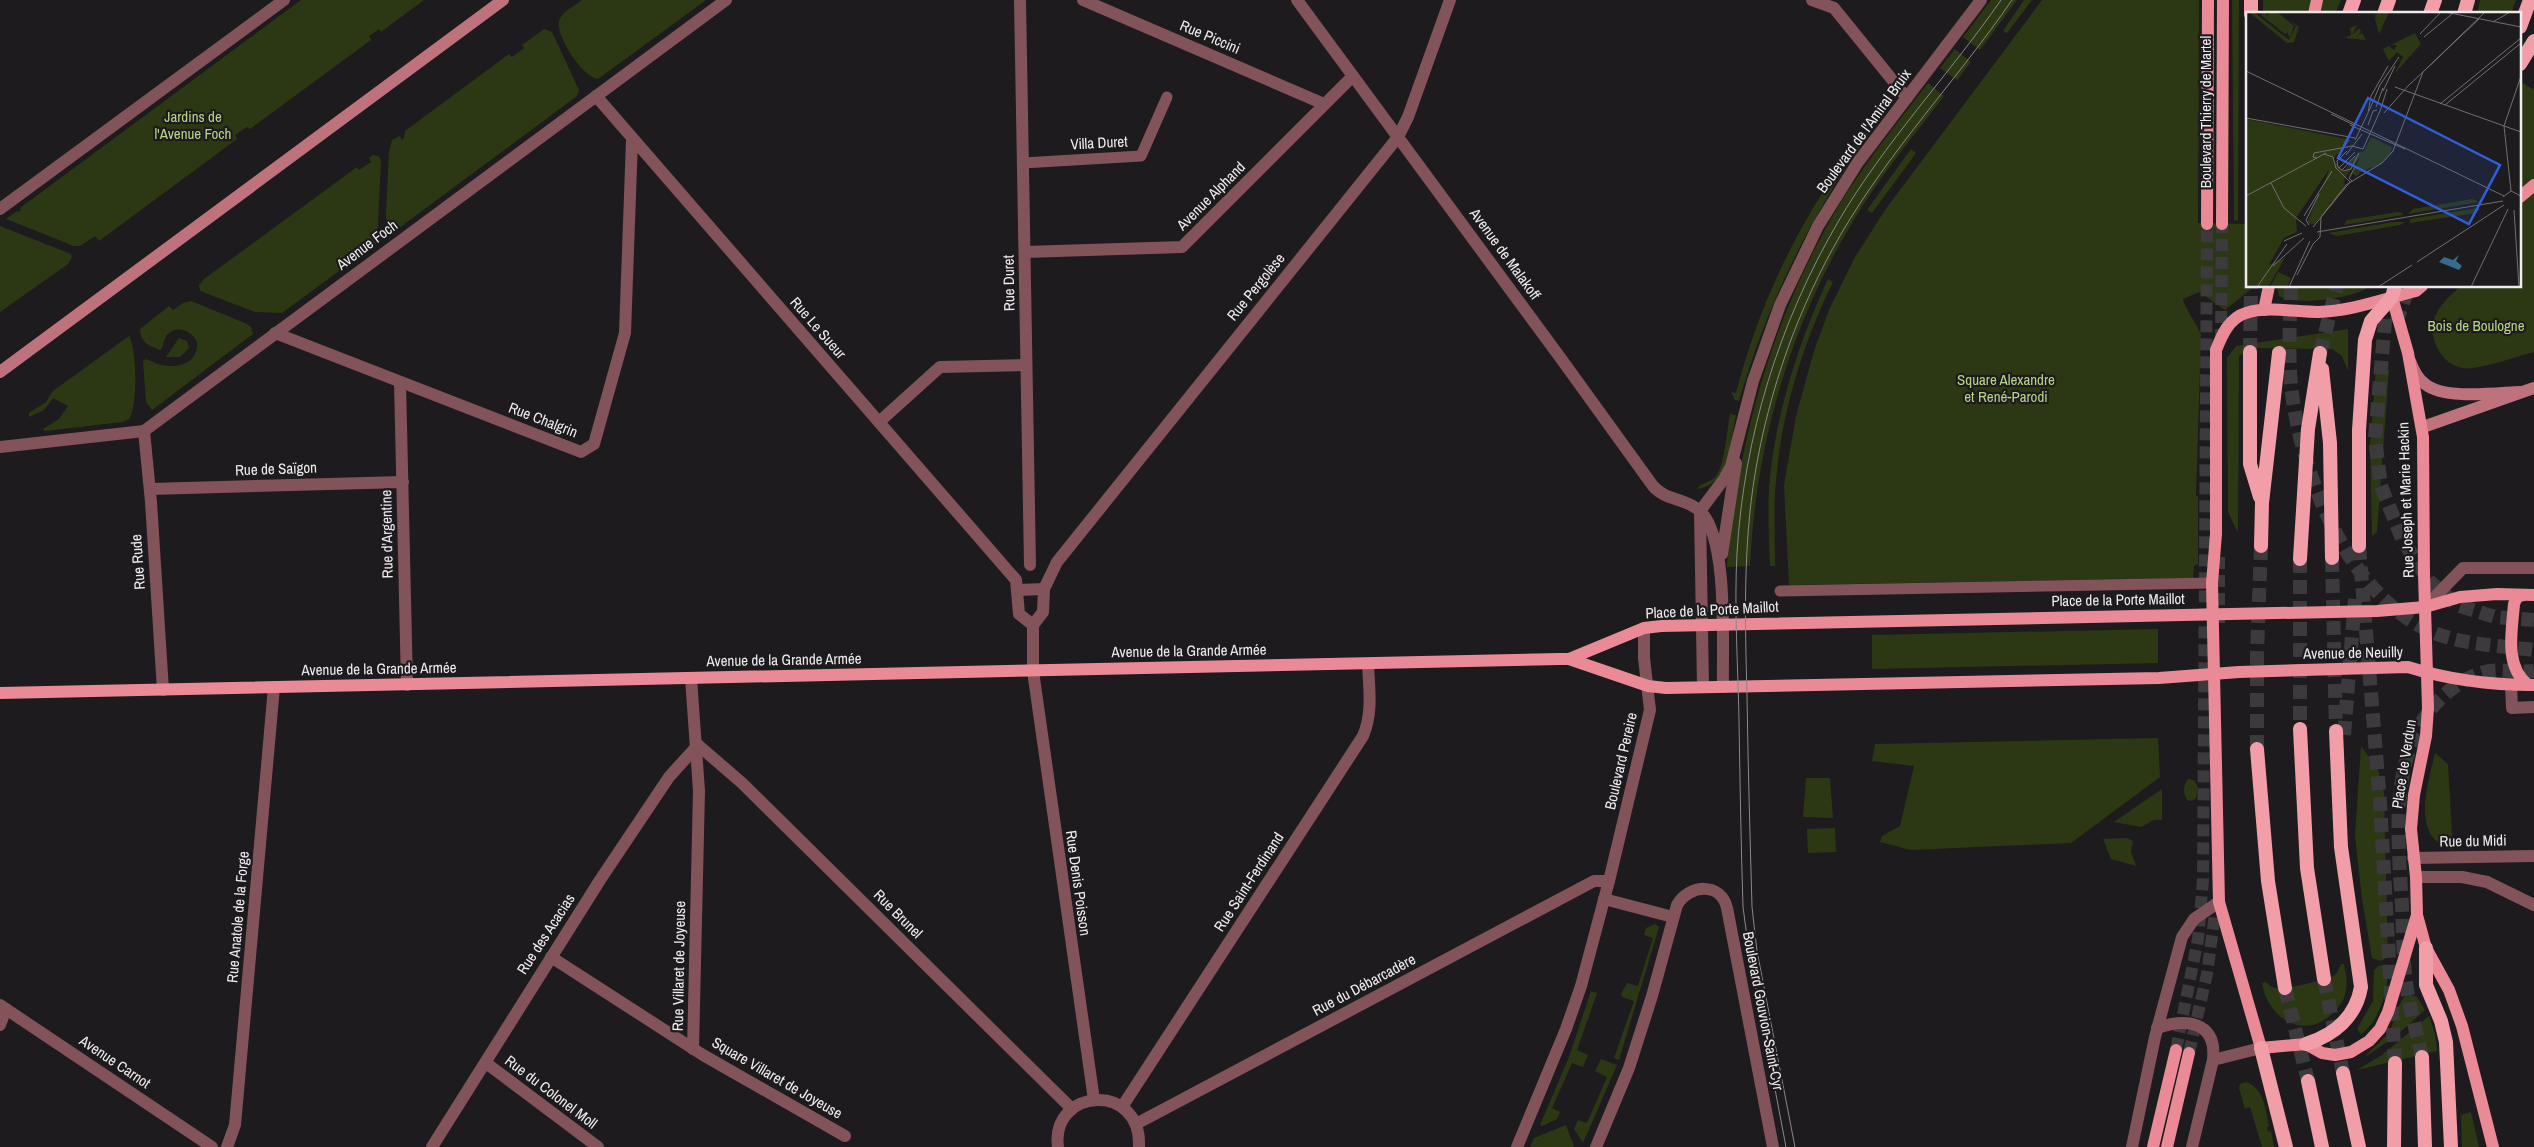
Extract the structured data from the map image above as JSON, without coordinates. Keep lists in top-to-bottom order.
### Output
{
  "streets": {
    "main road": [
      "Boulevard Thierry de Martel",
      "Rue Joseph et Marie Hackin",
      "Place de la Porte Maillot",
      "Avenue de la Grande Armée",
      "Avenue de Neuilly",
      "Place de Verdun"
    ],
    "street": [
      "Rue Piccini",
      "Boulevard de l'Amiral Bruix",
      "Villa Duret",
      "Avenue Alphand",
      "Avenue Foch",
      "Avenue de Malakoff",
      "Rue Duret",
      "Rue Pergolèse",
      "Rue Le Sueur",
      "Rue Chalgrin",
      "Rue de Saïgon",
      "Rue d'Argentine",
      "Rue Rude",
      "Boulevard Pereire",
      "Rue du Midi",
      "Rue Saint-Ferdinand",
      "Rue Denis Poisson",
      "Rue Brunel",
      "Rue Anatole de la Forge",
      "Rue des Acacias",
      "Rue Villaret de Joyeuse",
      "Rue du Débarcadère",
      "Boulevard Gouvion-Saint-Cyr",
      "Avenue Carnot",
      "Square Villaret de Joyeuse",
      "Rue du Colonel Moll"
    ]
  },
  "crossings": [
    ["Rue Piccini", "Avenue Alphand"],
    ["Boulevard de l'Amiral Bruix", "Avenue de Malakoff"],
    ["Boulevard de l'Amiral Bruix", "Place de la Porte Maillot"],
    ["Villa Duret", "Rue Duret"],
    ["Avenue Alphand", "Avenue de Malakoff"],
    ["Avenue Alphand", "Rue Duret"],
    ["Avenue Foch", "Rue Le Sueur"],
    ["Avenue Foch", "Rue Chalgrin"],
    ["Avenue Foch", "Rue Rude"],
    ["Avenue de Malakoff", "Rue Pergolèse"],
    ["Rue Pergolèse", "Rue Denis Poisson"],
    ["Rue Le Sueur", "Rue Chalgrin"],
    ["Rue Chalgrin", "Rue d'Argentine"],
    ["Rue de Saïgon", "Rue d'Argentine"],
    ["Rue de Saïgon", "Rue Rude"],
    ["Rue Joseph et Marie Hackin", "Place de Verdun"],
    ["Rue d'Argentine", "Avenue de la Grande Armée"],
    ["Rue Rude", "Avenue de la Grande Armée"],
    ["Place de la Porte Maillot", "Avenue de la Grande Armée"],
    ["Place de la Porte Maillot", "Boulevard Pereire"],
    ["Avenue de la Grande Armée", "Rue Saint-Ferdinand"],
    ["Avenue de la Grande Armée", "Rue Denis Poisson"],
    ["Avenue de la Grande Armée", "Rue Anatole de la Forge"],
    ["Avenue de la Grande Armée", "Rue Villaret de Joyeuse"],
    ["Avenue de Neuilly", "Place de Verdun"],
    ["Boulevard Pereire", "Rue du Débarcadère"],
    ["Place de Verdun", "Rue du Midi"],
    ["Rue Brunel", "Rue des Acacias"],
    ["Rue Brunel", "Rue Villaret de Joyeuse"],
    ["Rue des Acacias", "Rue Villaret de Joyeuse"],
    ["Rue des Acacias", "Rue du Colonel Moll"],
    ["Rue Villaret de Joyeuse", "Square Villaret de Joyeuse"]
  ],
  "parks": ["Jardins de l'Avenue Foch", "Bois de Boulogne", "Square Alexandre et René-Parodi"]
}
